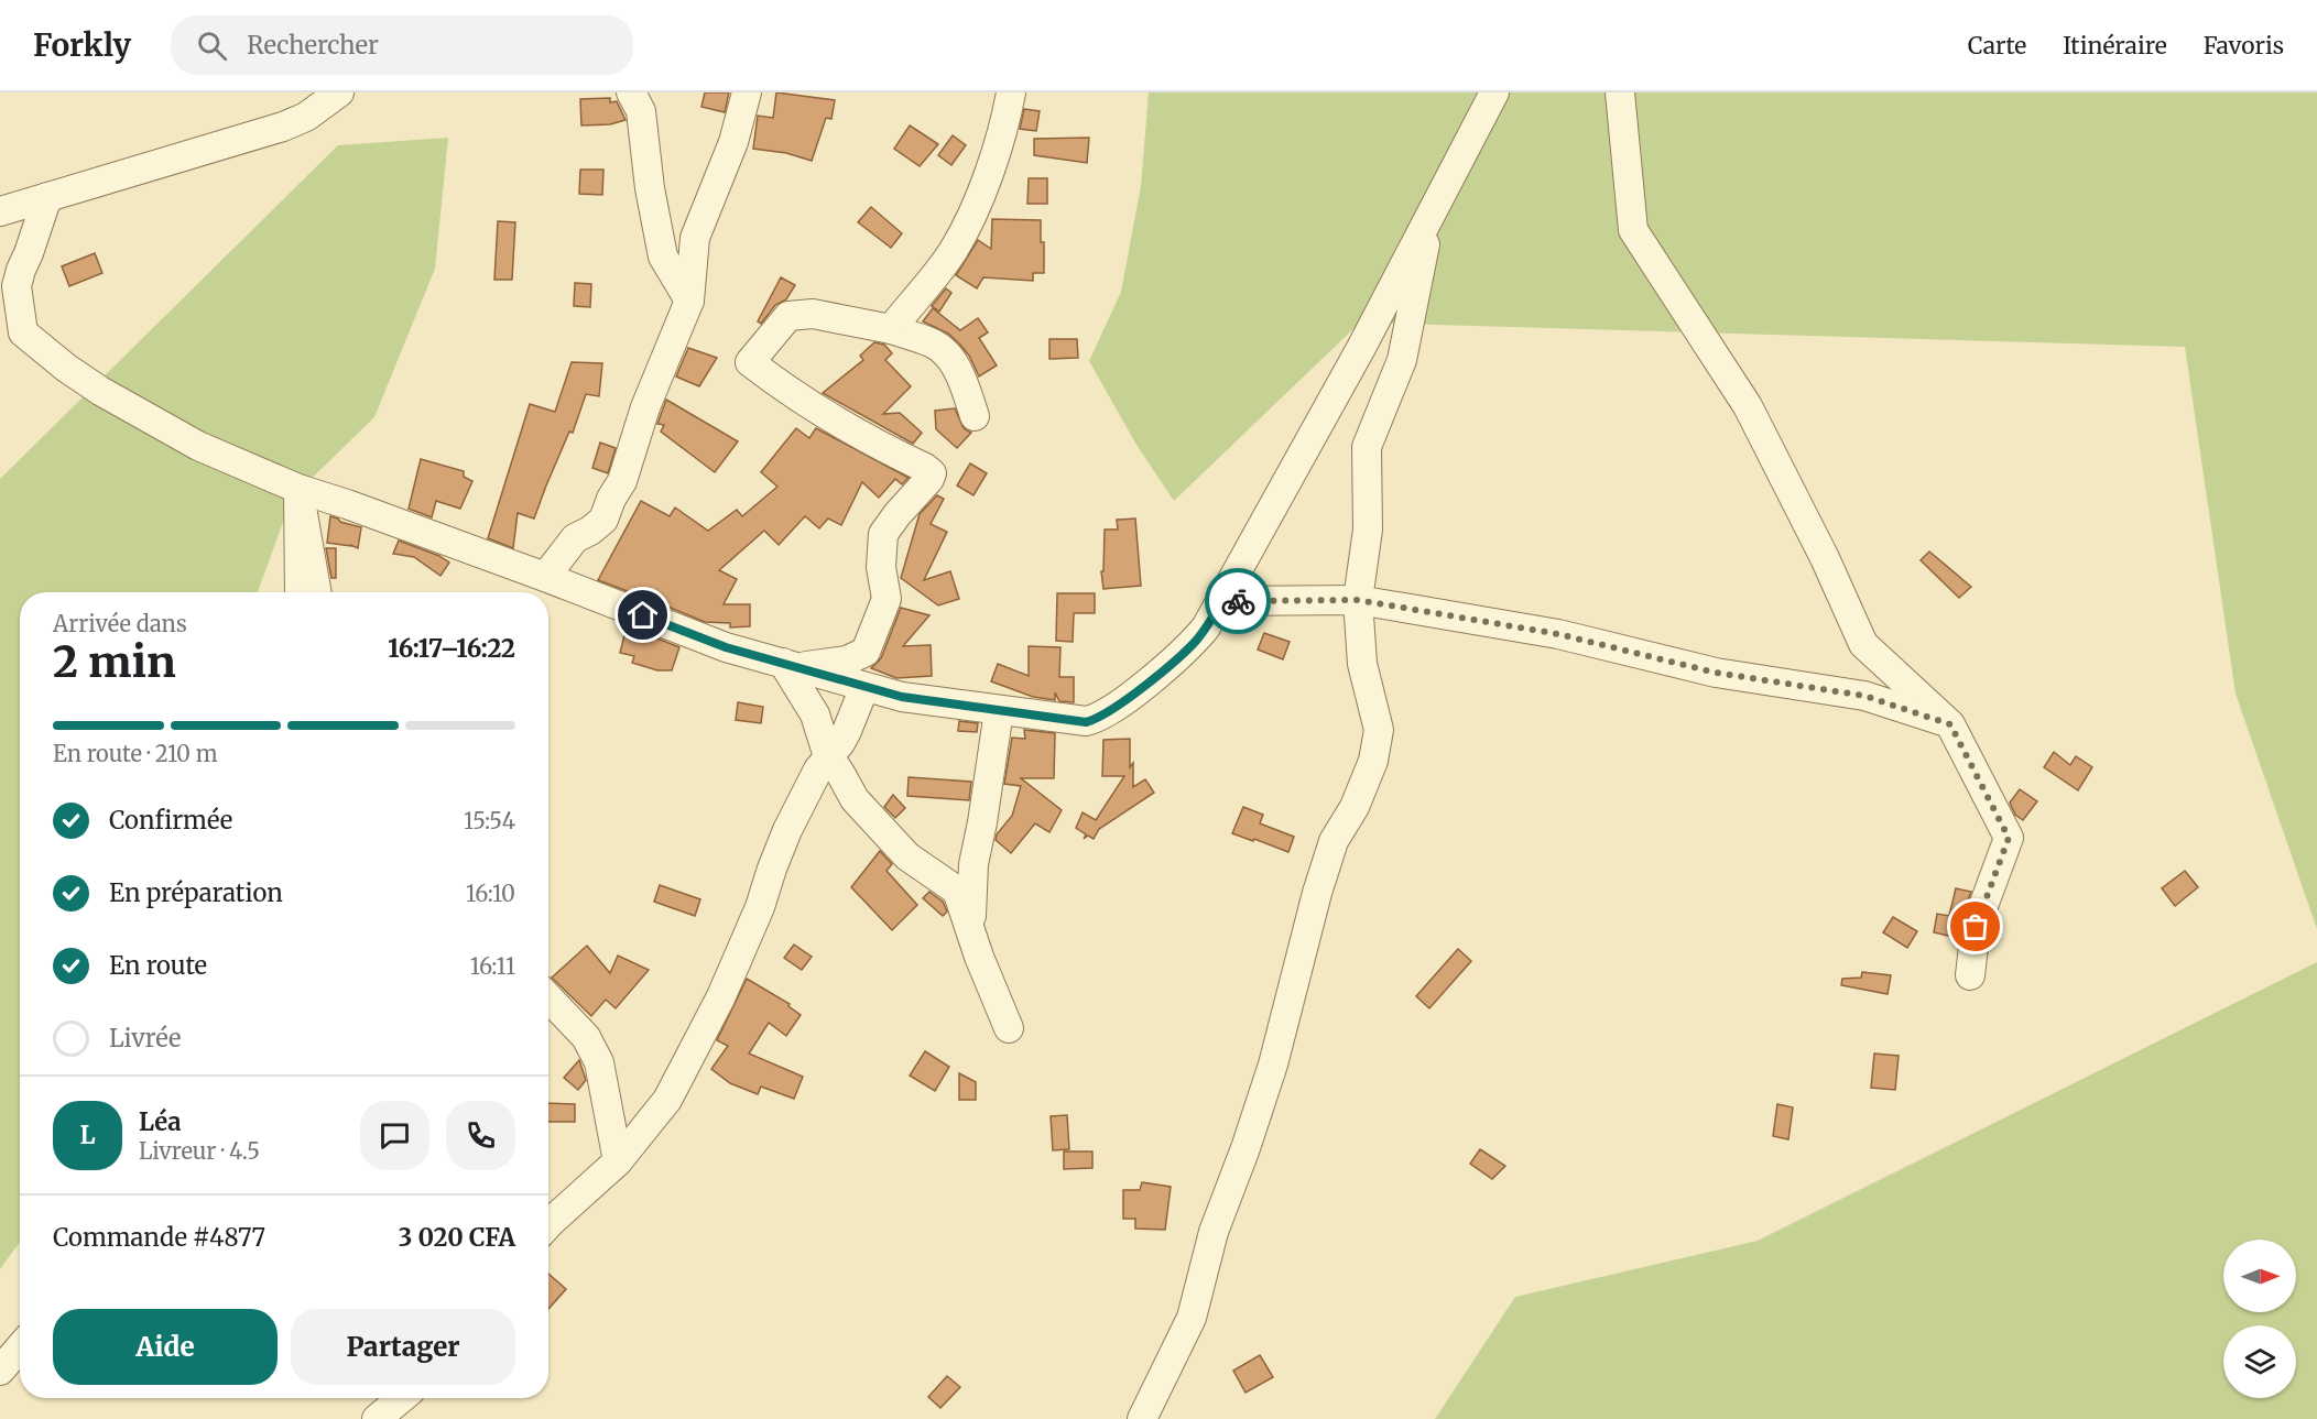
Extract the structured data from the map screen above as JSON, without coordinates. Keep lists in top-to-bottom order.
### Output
{
  "north": "right",
  "page": {
    "header": "Forkly",
    "search": "Rechercher",
    "nav": ["Carte", "Itinéraire", "Favoris"],
    "heading": ["2 min", "Arrivée dans", "16:17–16:22"],
    "panel": [
      "Léa",
      "Livreur · 4.5",
      "Commande #4877",
      "3 020 CFA"
    ],
    "bar": "En route · 210 m",
    "list": [
      ["Confirmée", "15:54"],
      ["En préparation", "16:10"],
      ["En route", "16:11"],
      "Livrée"
    ],
    "round": "L",
    "buttons": ["Aide", "Partager"]
  }
}
